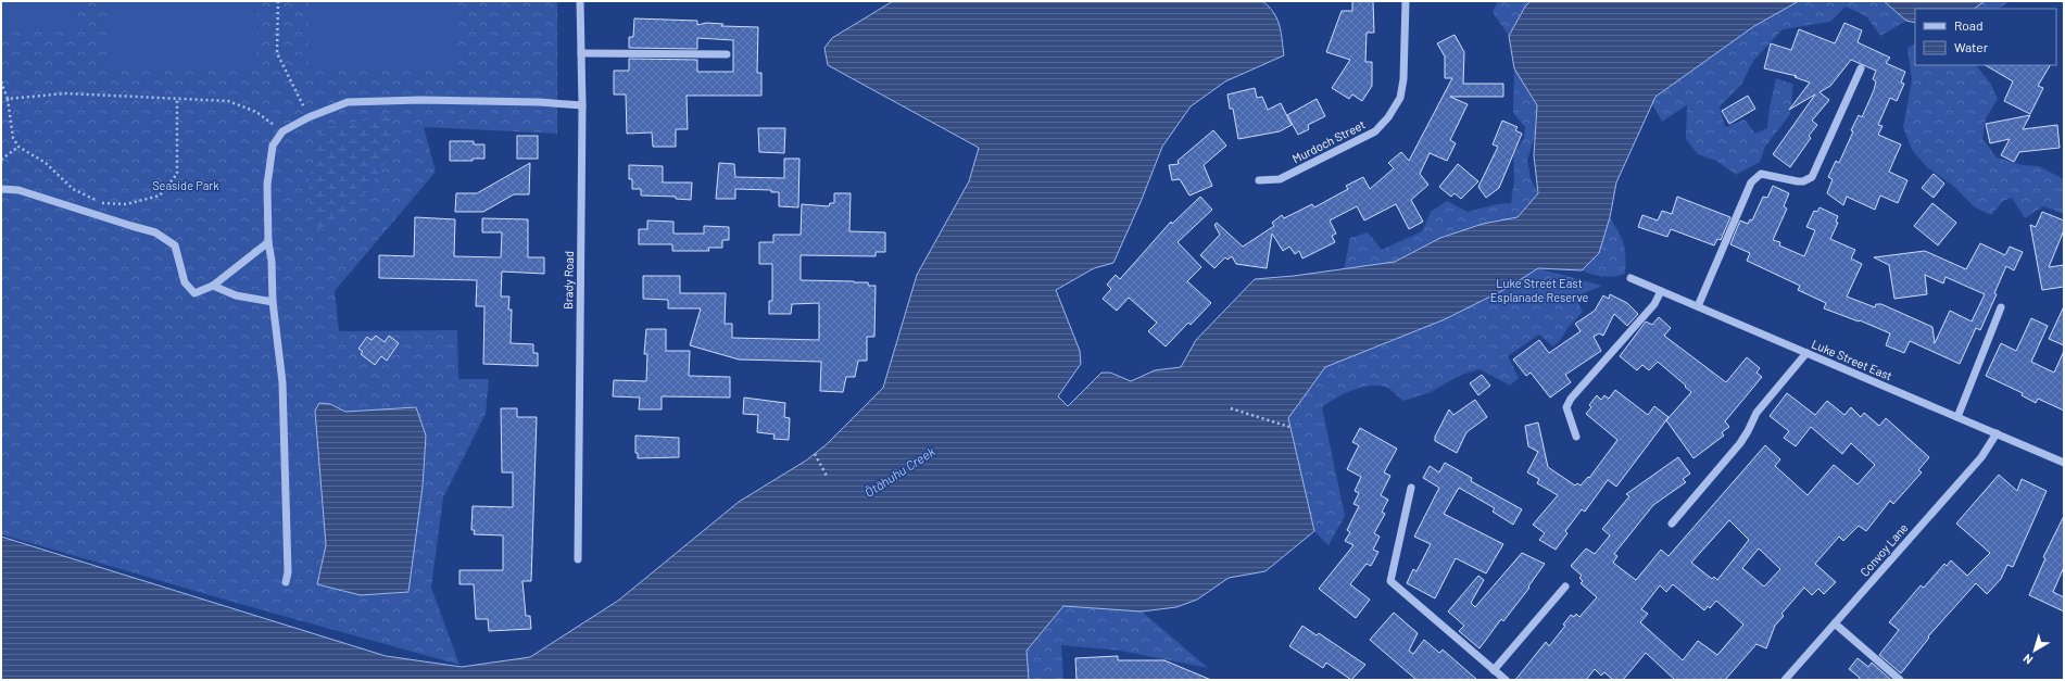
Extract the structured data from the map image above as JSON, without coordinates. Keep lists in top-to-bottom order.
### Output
{
  "streets": {
    "street": [
      "Murdoch Street",
      "Brady Road",
      "Luke Street East",
      "Convoy Lane"
    ]
  },
  "crossings": [
    ["Luke Street East", "Convoy Lane"]
  ],
  "water": ["Ōtāhuhu Creek"],
  "parks": ["Seaside Park", "Luke Street East Esplanade Reserve"],
  "legend": ["Road", "Water"],
  "north": "bottom left"
}
